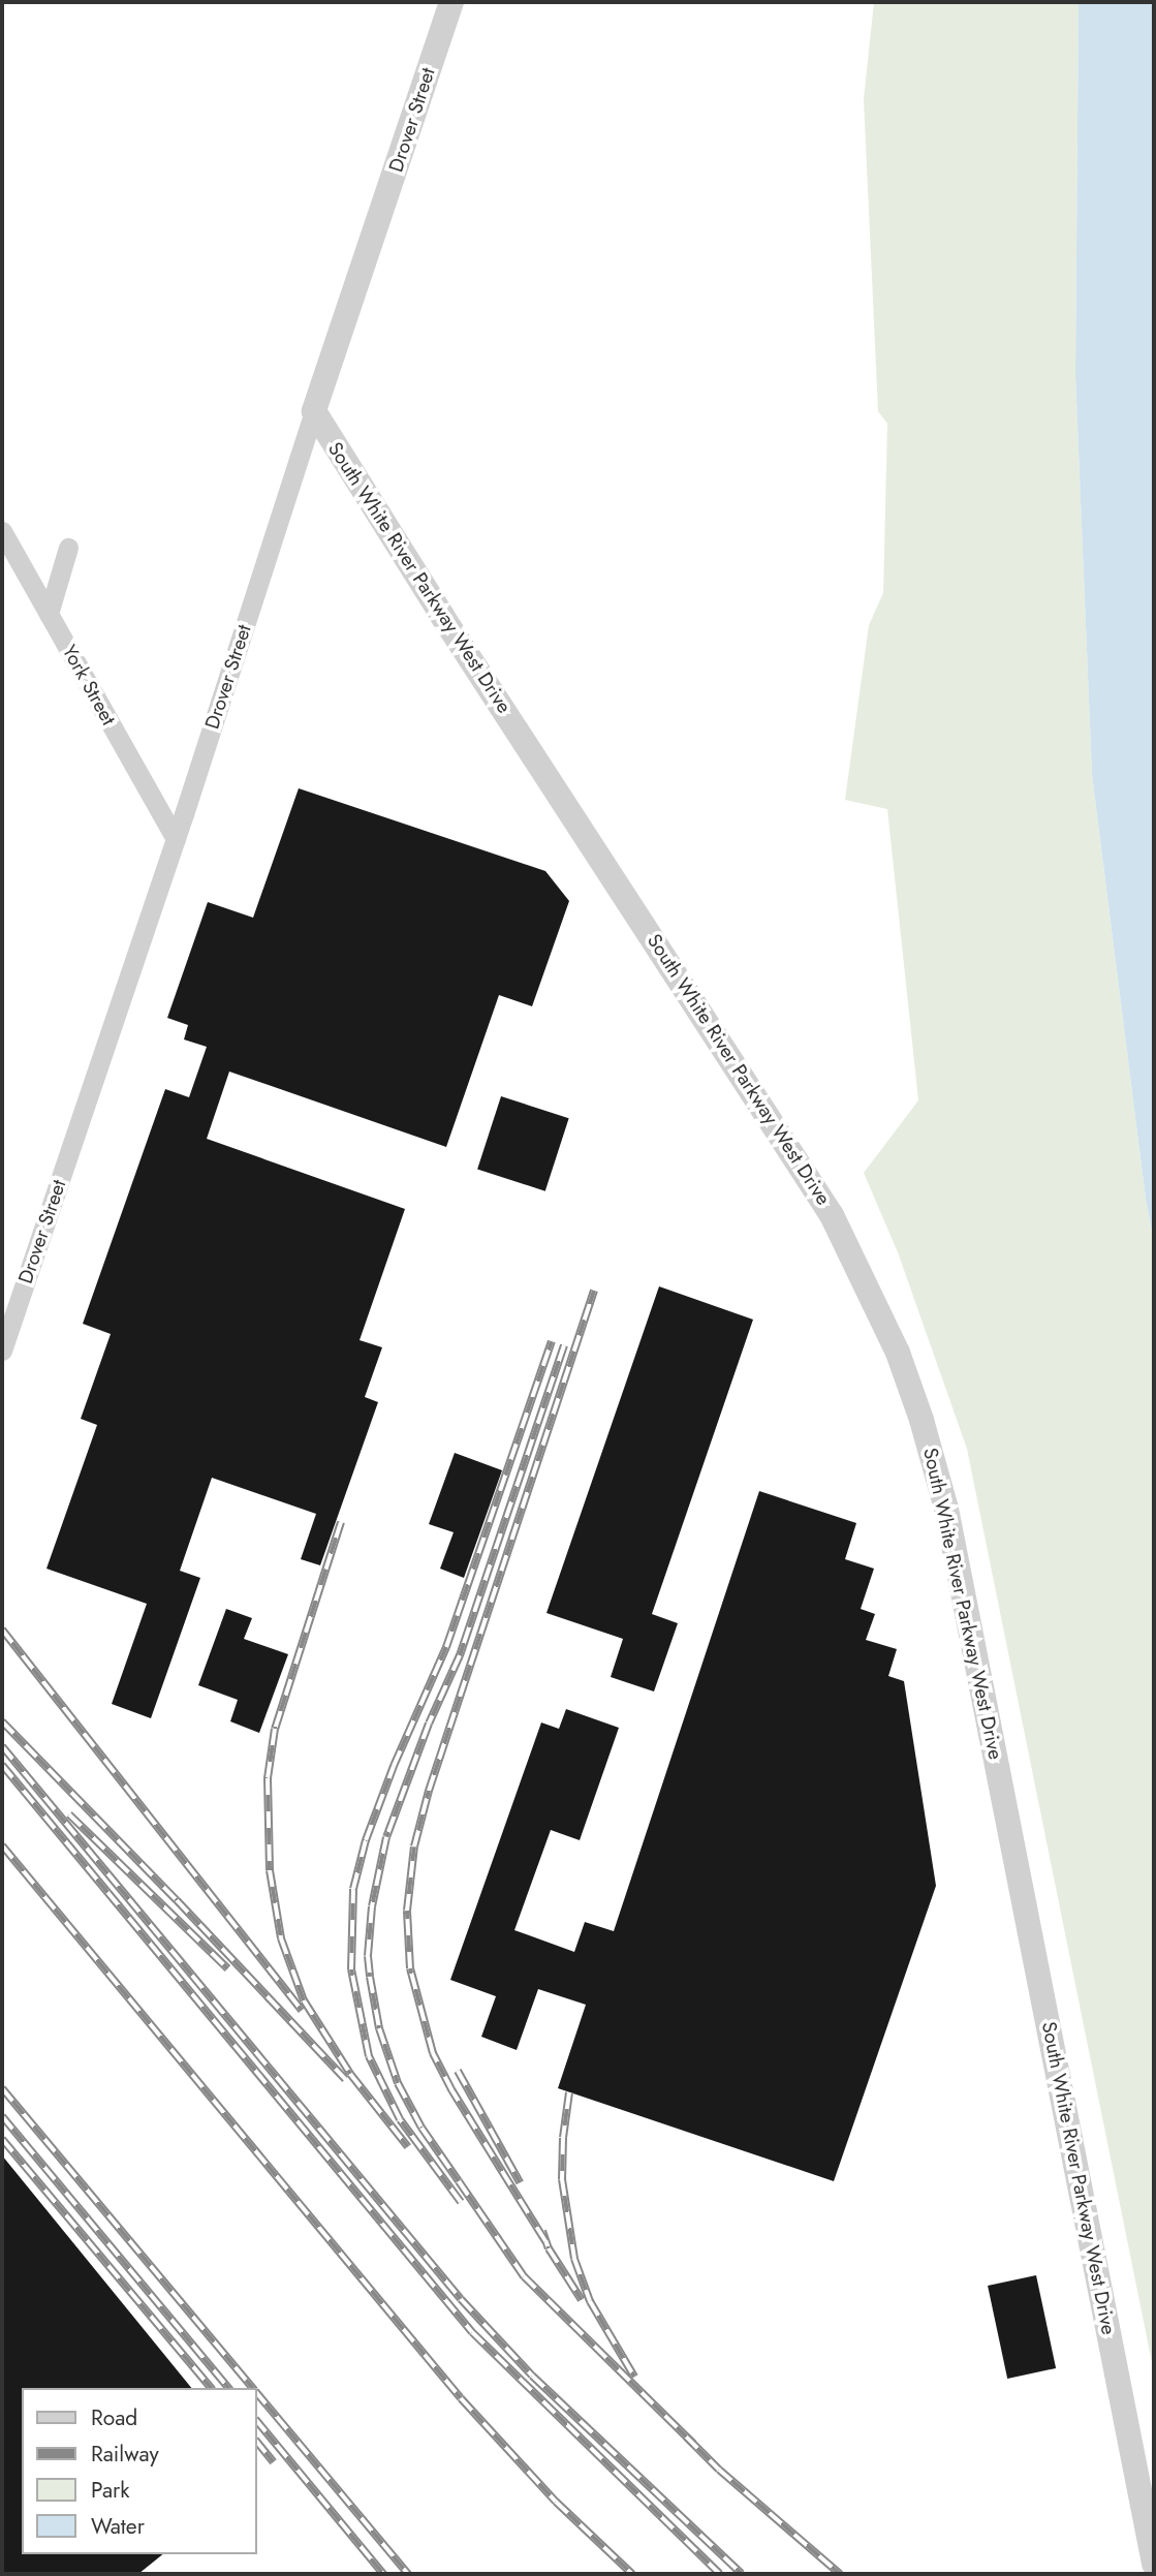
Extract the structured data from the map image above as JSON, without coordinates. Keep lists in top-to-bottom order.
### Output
{
  "streets": {
    "street": ["Drover Street", "South White River Parkway West Drive", "York Street"]
  },
  "crossings": [
    ["Drover Street", "South White River Parkway West Drive"],
    ["Drover Street", "York Street"]
  ],
  "legend": [
    "Road",
    "Railway",
    "Park",
    "Water"
  ]
}
